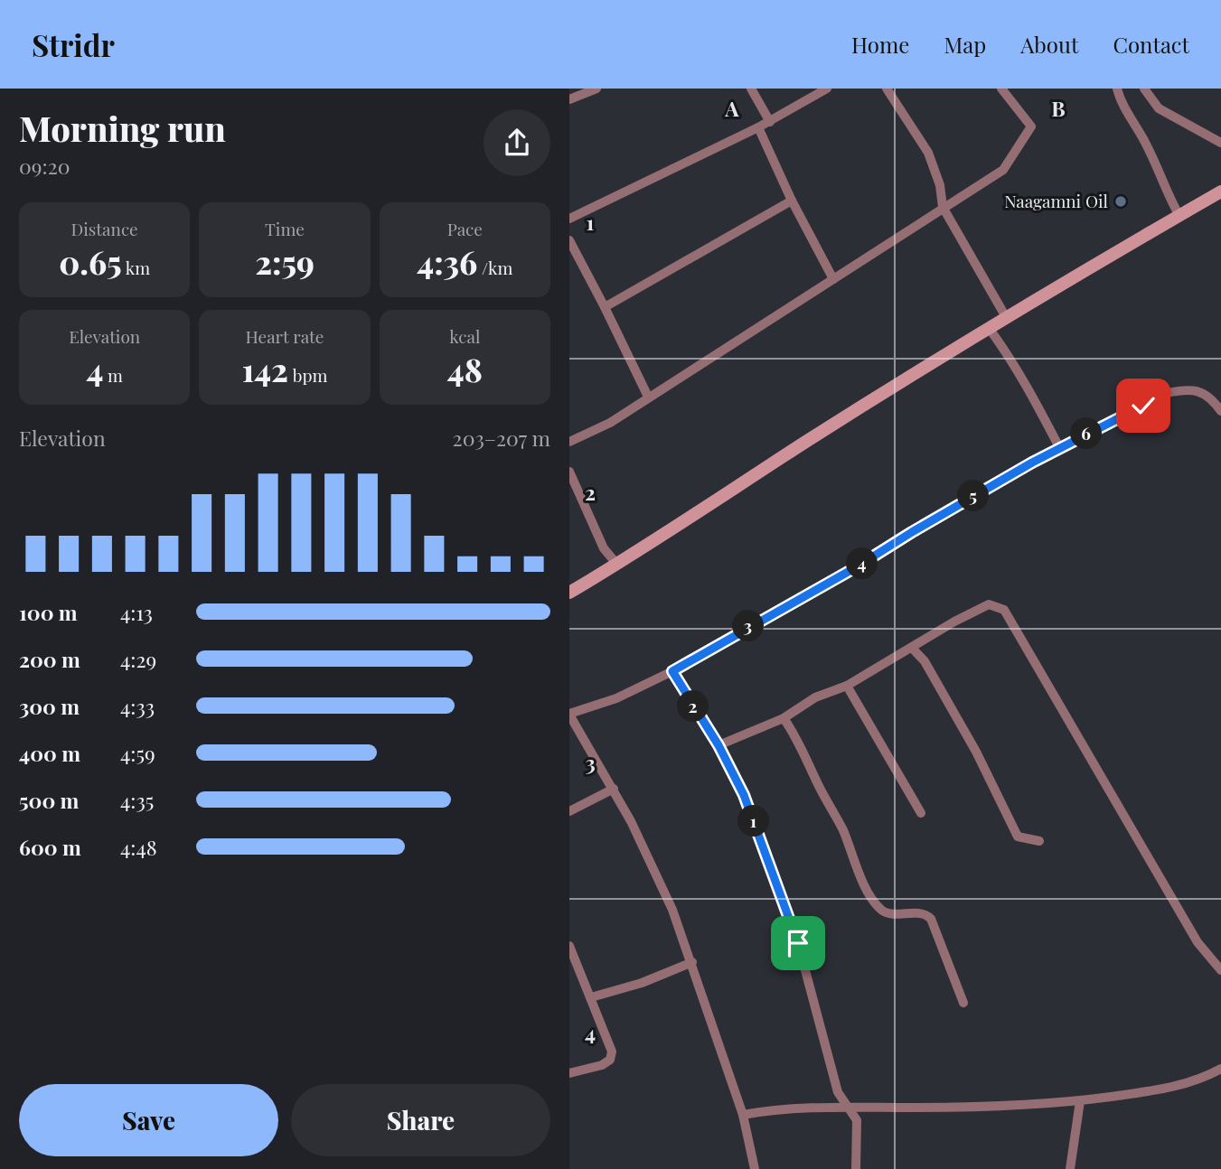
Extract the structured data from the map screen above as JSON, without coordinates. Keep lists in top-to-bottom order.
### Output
{
  "places": ["Naagamni Oil"],
  "page": {
    "header": "Stridr",
    "nav": [
      "Home",
      "Map",
      "About",
      "Contact"
    ],
    "heading": ["Morning run", "09:20"],
    "stats": [
      ["Distance", "0.65 km"],
      ["Time", "2:59"],
      ["Pace", "4:36 /km"],
      ["Elevation", "4 m"],
      ["Heart rate", "142 bpm"],
      ["kcal", "48"]
    ],
    "chart": ["Elevation", "203–207 m"],
    "pins": [
      "6",
      "5",
      "4",
      "3",
      "2",
      "1"
    ],
    "list": [
      {
        "name": "100 m",
        "note": "4:13"
      },
      {
        "name": "200 m",
        "note": "4:29"
      },
      {
        "name": "300 m",
        "note": "4:33"
      },
      {
        "name": "400 m",
        "note": "4:59"
      },
      {
        "name": "500 m",
        "note": "4:35"
      },
      {
        "name": "600 m",
        "note": "4:48"
      }
    ],
    "buttons": ["Save", "Share"]
  },
  "grid": {
    "columns": ["A", "B"],
    "rows": [
      "1",
      "2",
      "3",
      "4"
    ]
  }
}
